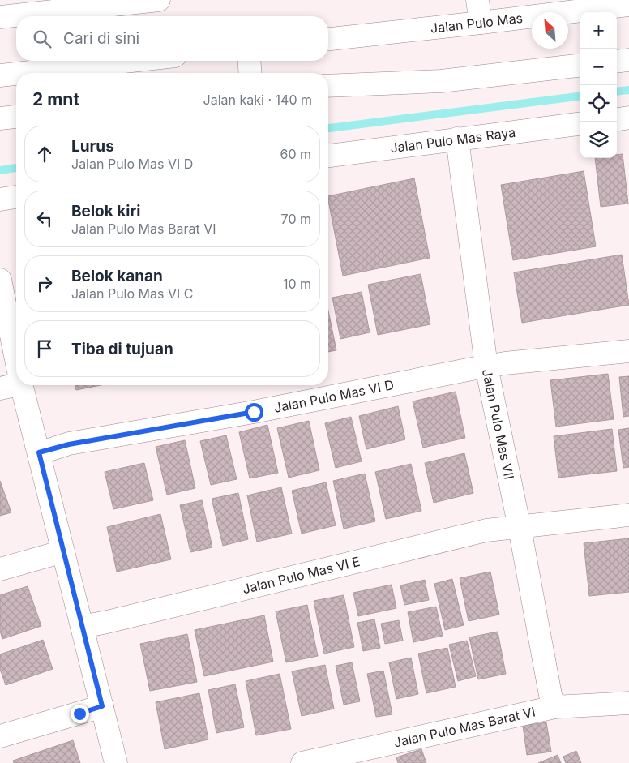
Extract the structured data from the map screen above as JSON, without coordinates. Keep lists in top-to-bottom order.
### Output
{
  "streets": {
    "street": [
      "Jalan Pulo Mas",
      "Jalan Pulo Mas Raya",
      "Jalan Pulo Mas VI D",
      "Jalan Pulo Mas VII",
      "Jalan Pulo Mas VI E",
      "Jalan Pulo Mas Barat VI"
    ]
  },
  "crossings": [
    ["Jalan Pulo Mas Raya", "Jalan Pulo Mas VII"],
    ["Jalan Pulo Mas VI D", "Jalan Pulo Mas VII"],
    ["Jalan Pulo Mas VII", "Jalan Pulo Mas VI E"],
    ["Jalan Pulo Mas VII", "Jalan Pulo Mas Barat VI"]
  ],
  "north": "top left",
  "page": {
    "map_buttons": ["+", "−"],
    "search": "Cari di sini",
    "heading": ["2 mnt", "Jalan kaki · 140 m"],
    "list": [
      ["Lurus", "Jalan Pulo Mas VI D", "60 m"],
      ["Belok kiri", "Jalan Pulo Mas Barat VI", "70 m"],
      ["Belok kanan", "Jalan Pulo Mas VI C", "10 m"],
      "Tiba di tujuan"
    ]
  }
}
